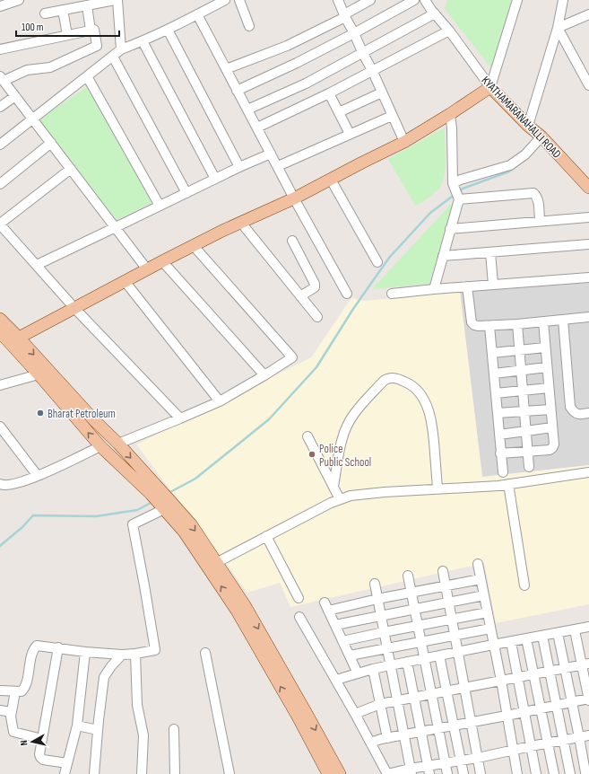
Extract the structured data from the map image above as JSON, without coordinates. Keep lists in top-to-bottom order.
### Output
{
  "streets": {
    "main road": ["KYATHAMARANAHALLI ROAD"]
  },
  "places": ["Bharat Petroleum", "Police Public School"],
  "scale_bar": "100 m",
  "north": "left"
}
